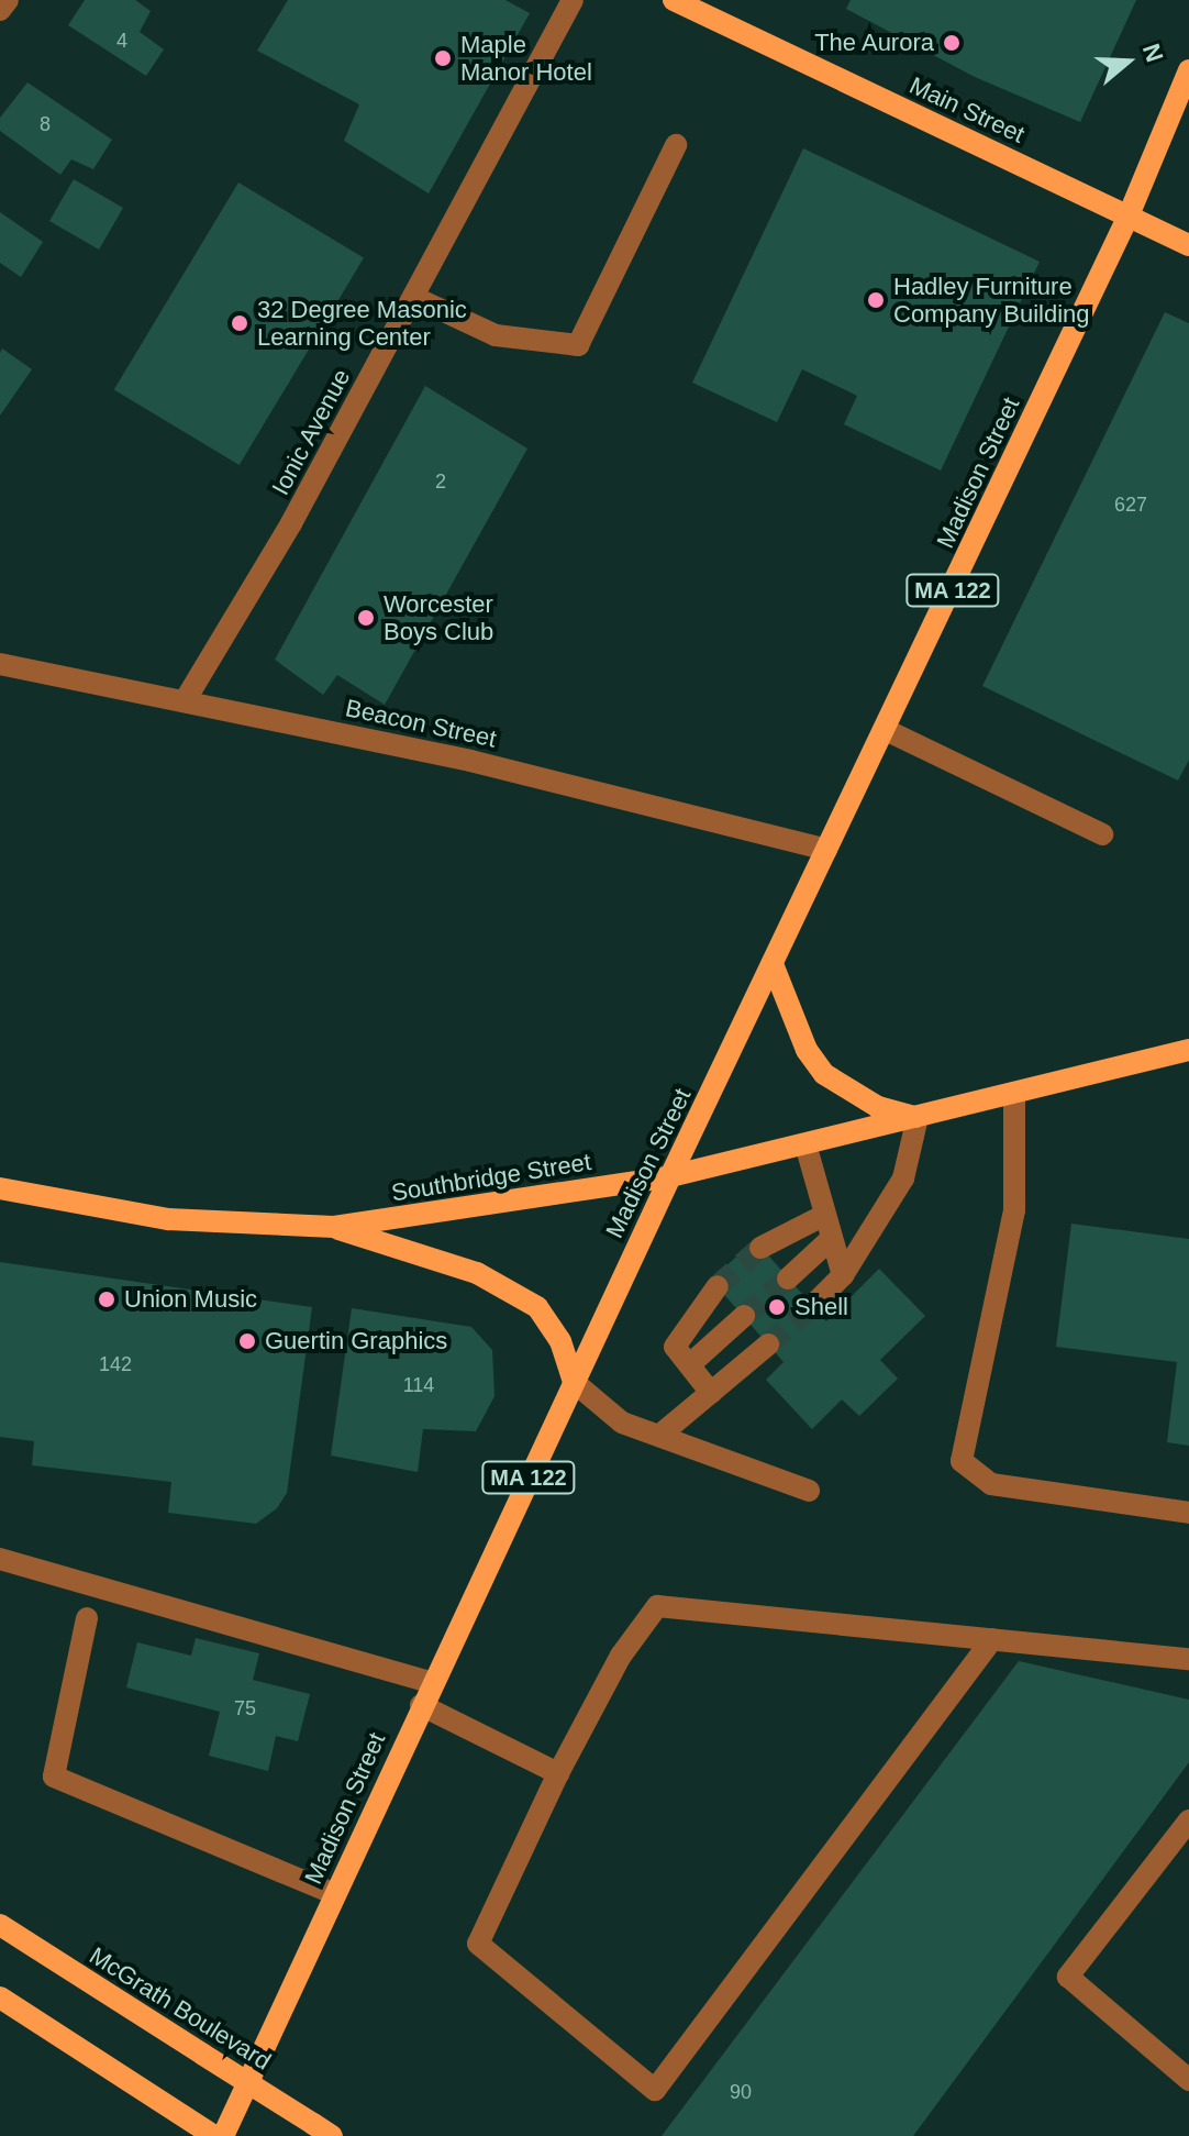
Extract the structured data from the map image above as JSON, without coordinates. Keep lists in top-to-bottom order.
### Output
{
  "streets": {
    "main road": [
      "Main Street",
      "Madison Street",
      "MA 122",
      "Southbridge Street",
      "McGrath Boulevard"
    ],
    "street": ["Ionic Avenue", "Beacon Street"]
  },
  "crossings": [
    ["Main Street", "Madison Street"],
    ["Main Street", "MA 122"],
    ["Ionic Avenue", "Beacon Street"],
    ["Madison Street", "MA 122"],
    ["Madison Street", "Beacon Street"],
    ["Madison Street", "Southbridge Street"]
  ],
  "places": [
    "The Aurora",
    "Maple Manor Hotel",
    "Hadley Furniture Company Building",
    "32 Degree Masonic Learning Center",
    "Worcester Boys Club",
    "Union Music",
    "Shell",
    "Guertin Graphics"
  ],
  "house_numbers": [
    "4",
    "8",
    "2",
    "627",
    "142",
    "114",
    "75",
    "90"
  ],
  "north": "right"
}
